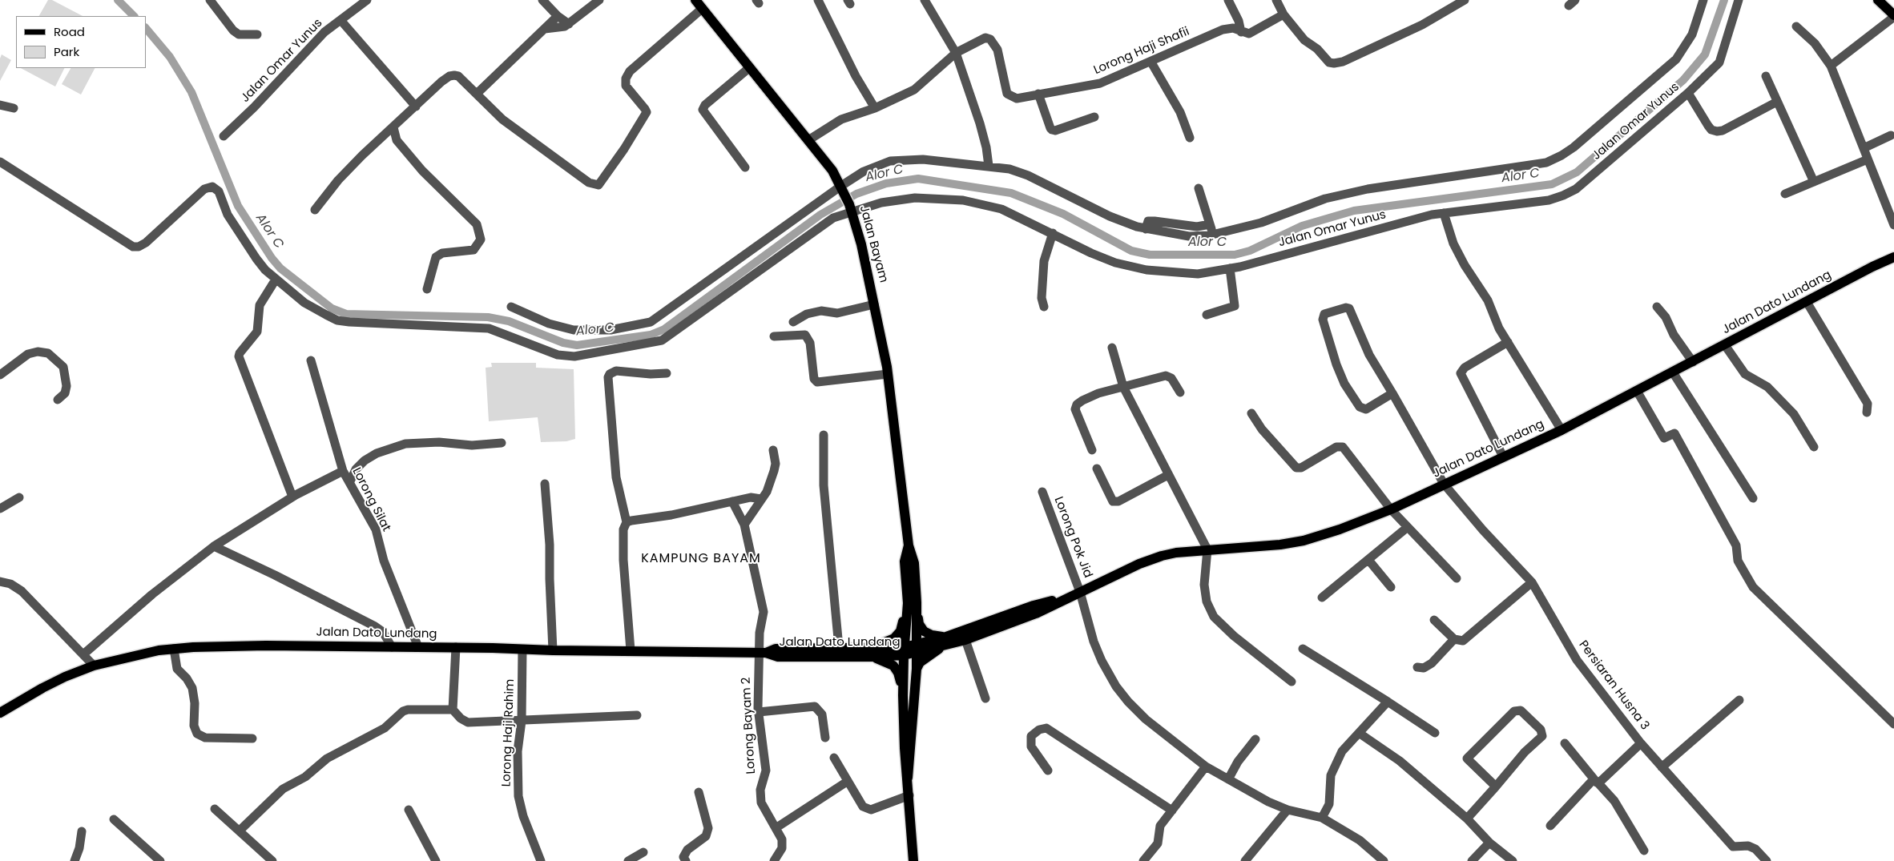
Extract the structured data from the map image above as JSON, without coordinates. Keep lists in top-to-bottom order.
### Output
{
  "streets": {
    "main road": ["Jalan Bayam", "Jalan Dato Lundang"],
    "street": [
      "Lorong Haji Shafii",
      "Jalan Omar Yunus",
      "Lorong Silat",
      "Lorong Pok Jid",
      "Persiaran Husna 3",
      "Lorong Bayam 2",
      "Lorong Haji Rahim"
    ]
  },
  "crossings": [
    ["Lorong Haji Shafii", "Jalan Bayam"],
    ["Jalan Omar Yunus", "Jalan Bayam"],
    ["Jalan Bayam", "Jalan Dato Lundang"],
    ["Jalan Dato Lundang", "Lorong Silat"],
    ["Jalan Dato Lundang", "Lorong Pok Jid"],
    ["Jalan Dato Lundang", "Persiaran Husna 3"],
    ["Jalan Dato Lundang", "Lorong Bayam 2"],
    ["Jalan Dato Lundang", "Lorong Haji Rahim"]
  ],
  "districts": ["KAMPUNG BAYAM"],
  "water": ["Alor C"],
  "legend": ["Road", "Park"]
}
